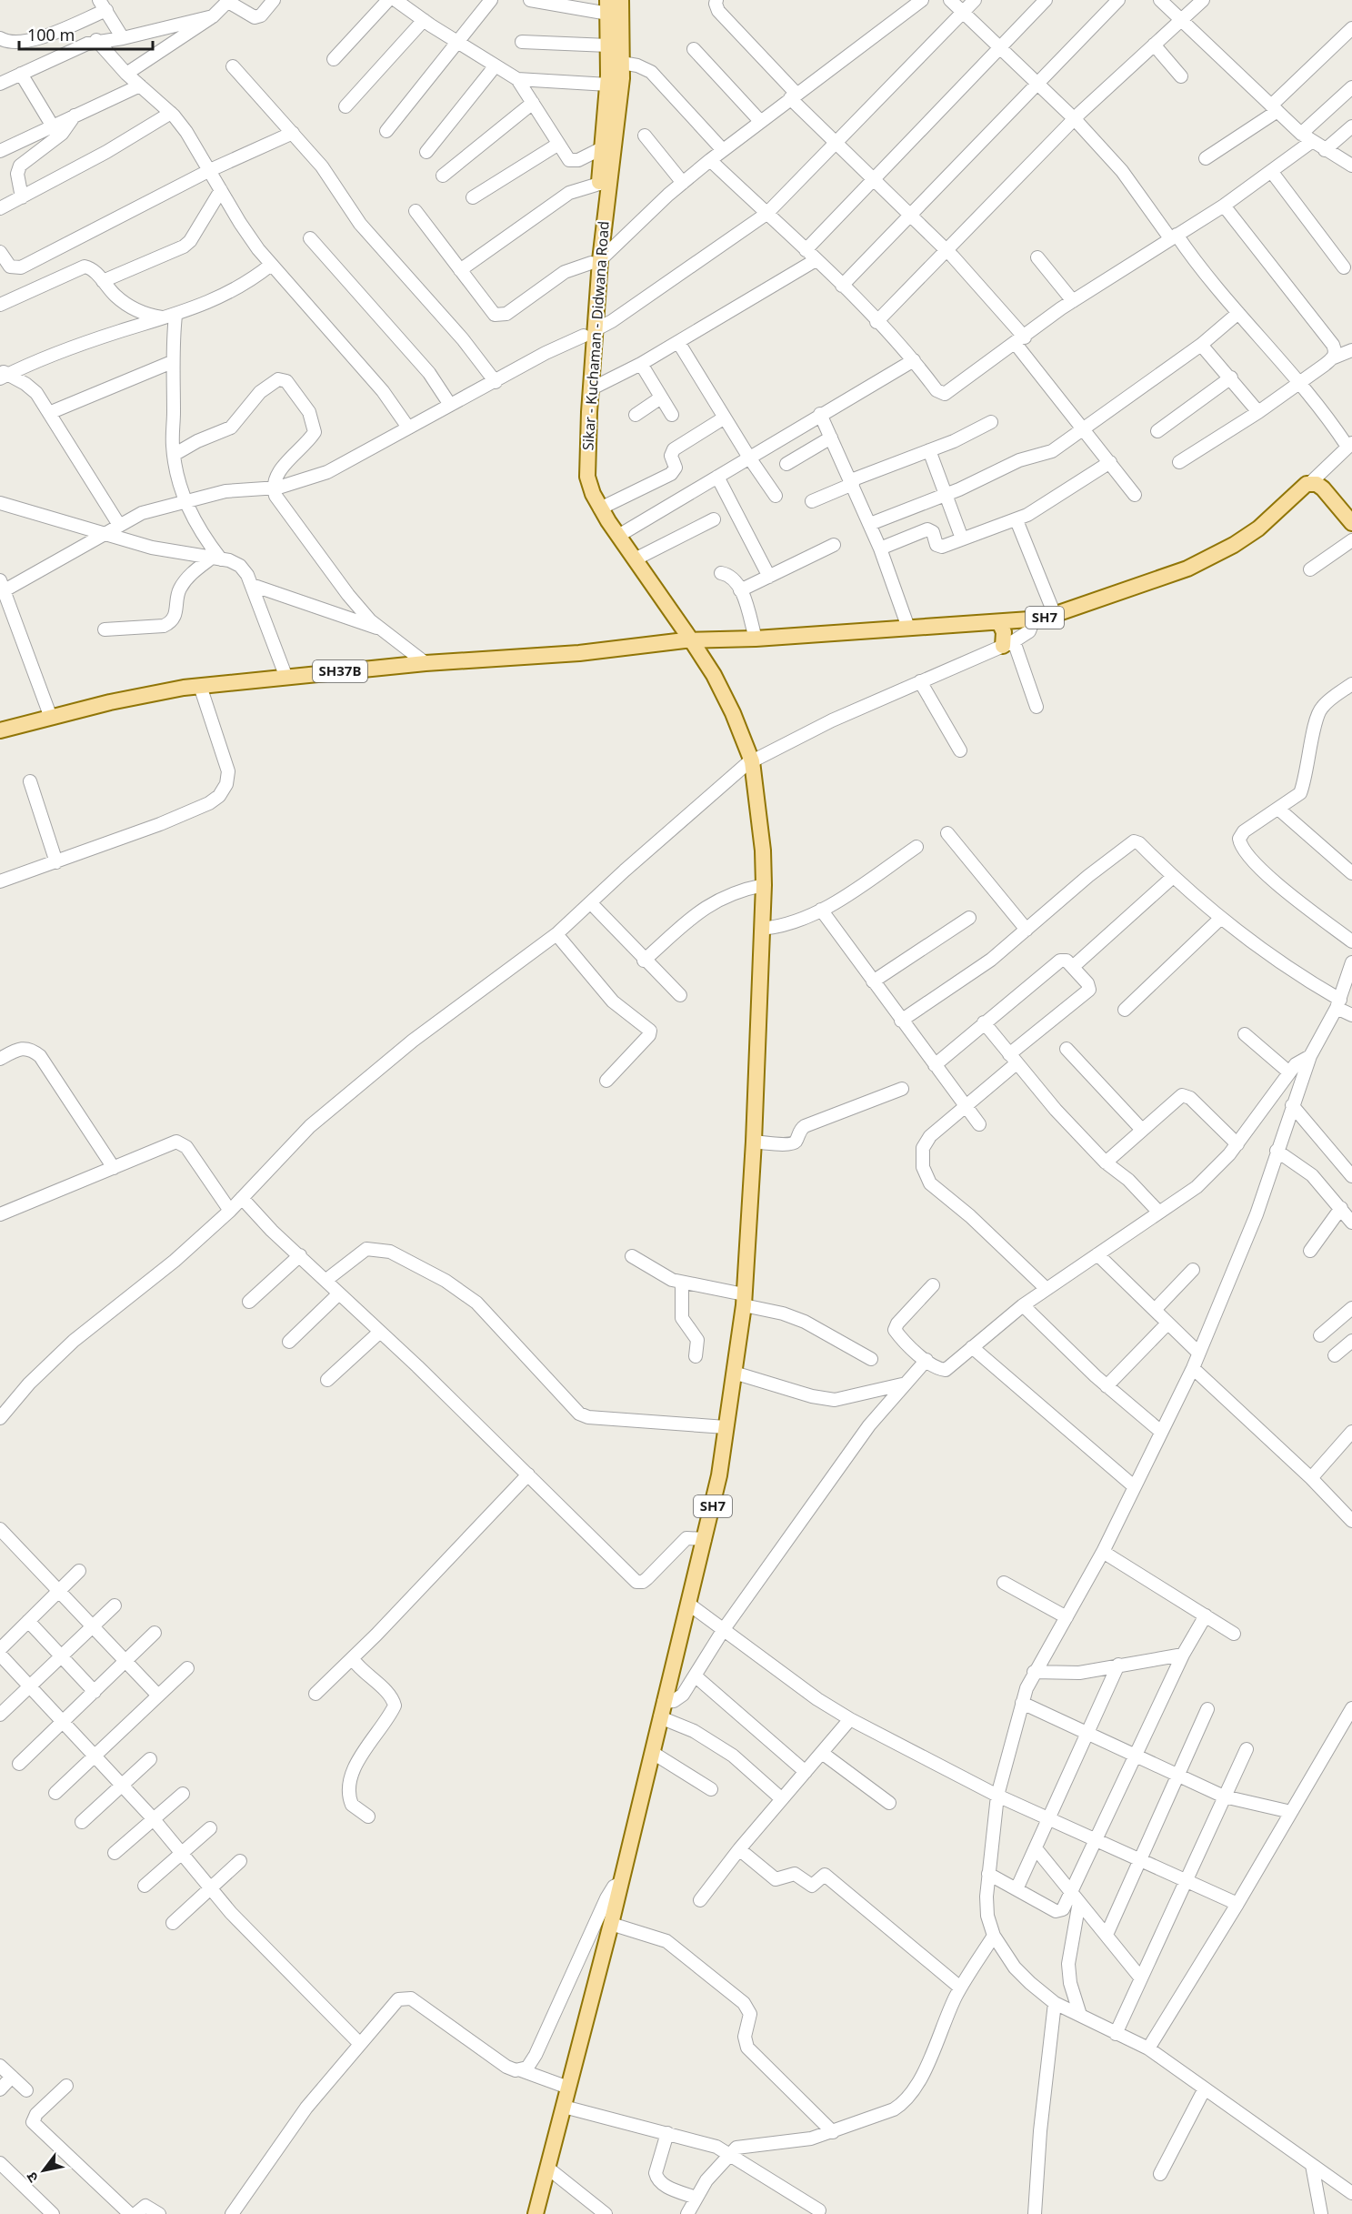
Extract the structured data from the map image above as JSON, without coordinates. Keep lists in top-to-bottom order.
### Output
{
  "streets": {
    "main road": ["Sikar - Kuchaman - Didwana Road", "SH7", "SH37B"]
  },
  "crossings": [
    ["Sikar - Kuchaman - Didwana Road", "SH7"],
    ["Sikar - Kuchaman - Didwana Road", "SH37B"],
    ["SH7", "SH37B"]
  ],
  "scale_bar": "100 m",
  "north": "bottom left"
}
